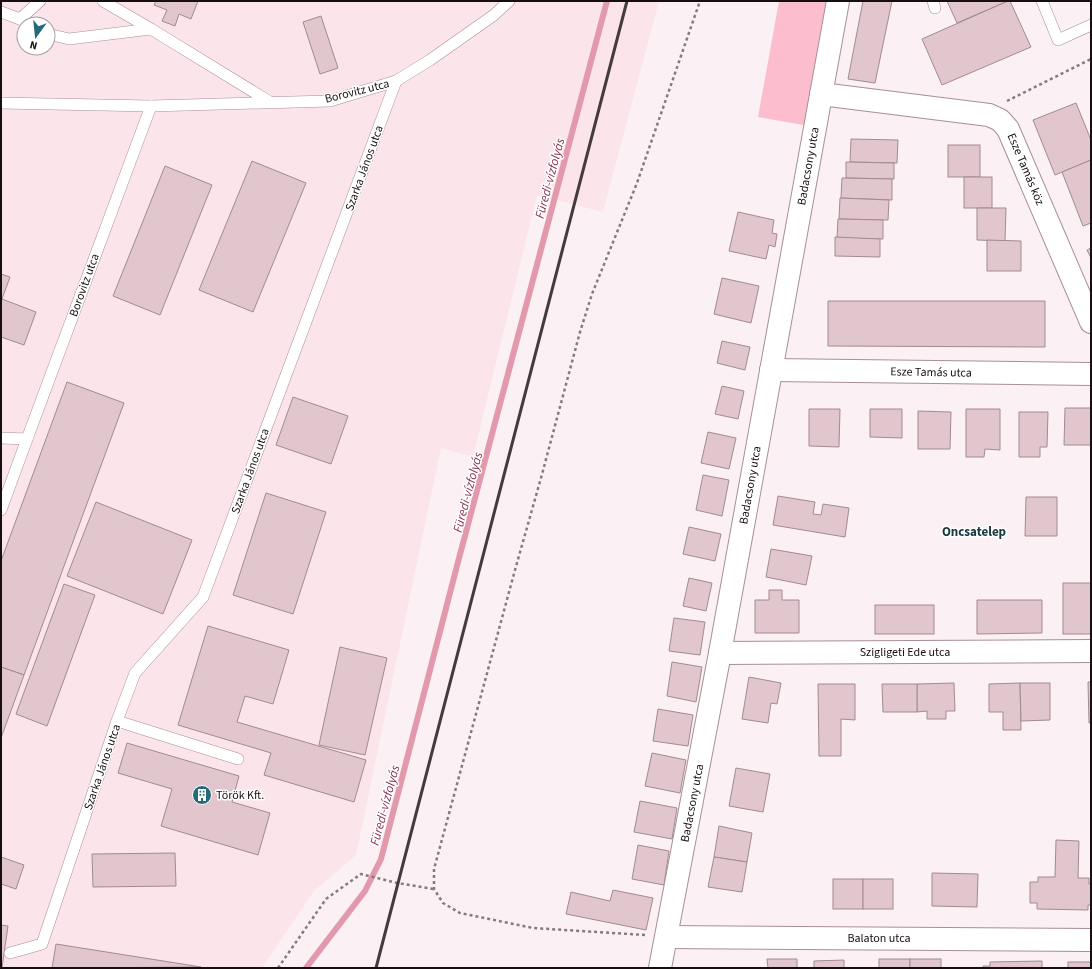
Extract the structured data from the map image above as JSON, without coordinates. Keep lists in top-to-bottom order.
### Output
{
  "streets": {
    "street": [
      "Badacsony utca",
      "Esze Tamás köz",
      "Esze Tamás utca",
      "Szigligeti Ede utca",
      "Balaton utca"
    ],
    "lane": ["Borovitz utca", "Szarka János utca"]
  },
  "crossings": [
    ["Borovitz utca", "Szarka János utca"],
    ["Badacsony utca", "Esze Tamás köz"],
    ["Badacsony utca", "Esze Tamás utca"],
    ["Badacsony utca", "Szigligeti Ede utca"],
    ["Badacsony utca", "Balaton utca"]
  ],
  "districts": ["Oncsatelep"],
  "water": ["Füredi-vízfolyás"],
  "places": {
    "building": ["Török Kft."]
  },
  "north": "bottom"
}
